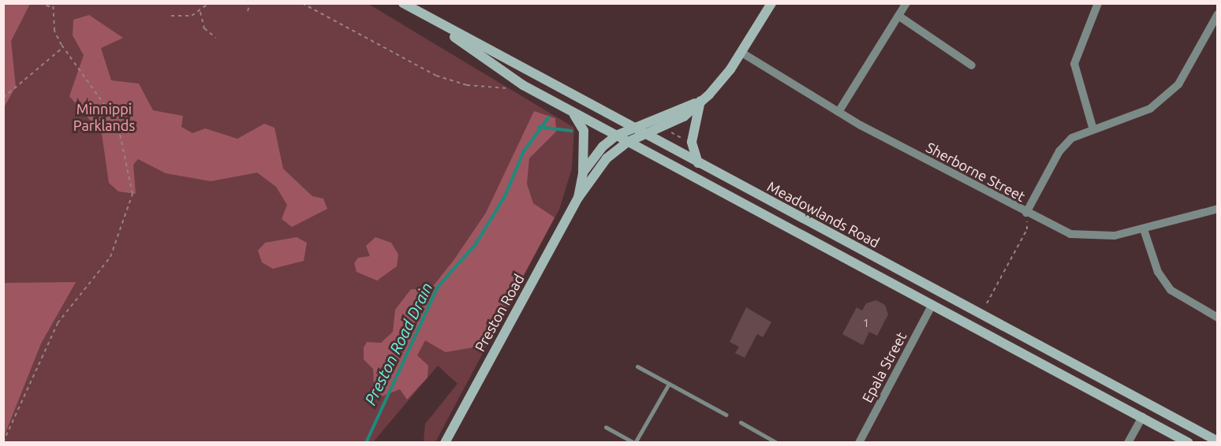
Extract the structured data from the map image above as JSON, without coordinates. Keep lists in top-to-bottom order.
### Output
{
  "streets": {
    "main road": ["Meadowlands Road", "Preston Road"],
    "street": ["Sherborne Street", "Epala Street"]
  },
  "crossings": [
    ["Sherborne Street", "Preston Road"],
    ["Meadowlands Road", "Preston Road"],
    ["Meadowlands Road", "Epala Street"]
  ],
  "water": ["Preston Road Drain"],
  "parks": ["Minnippi Parklands"],
  "house_numbers": ["1"]
}
